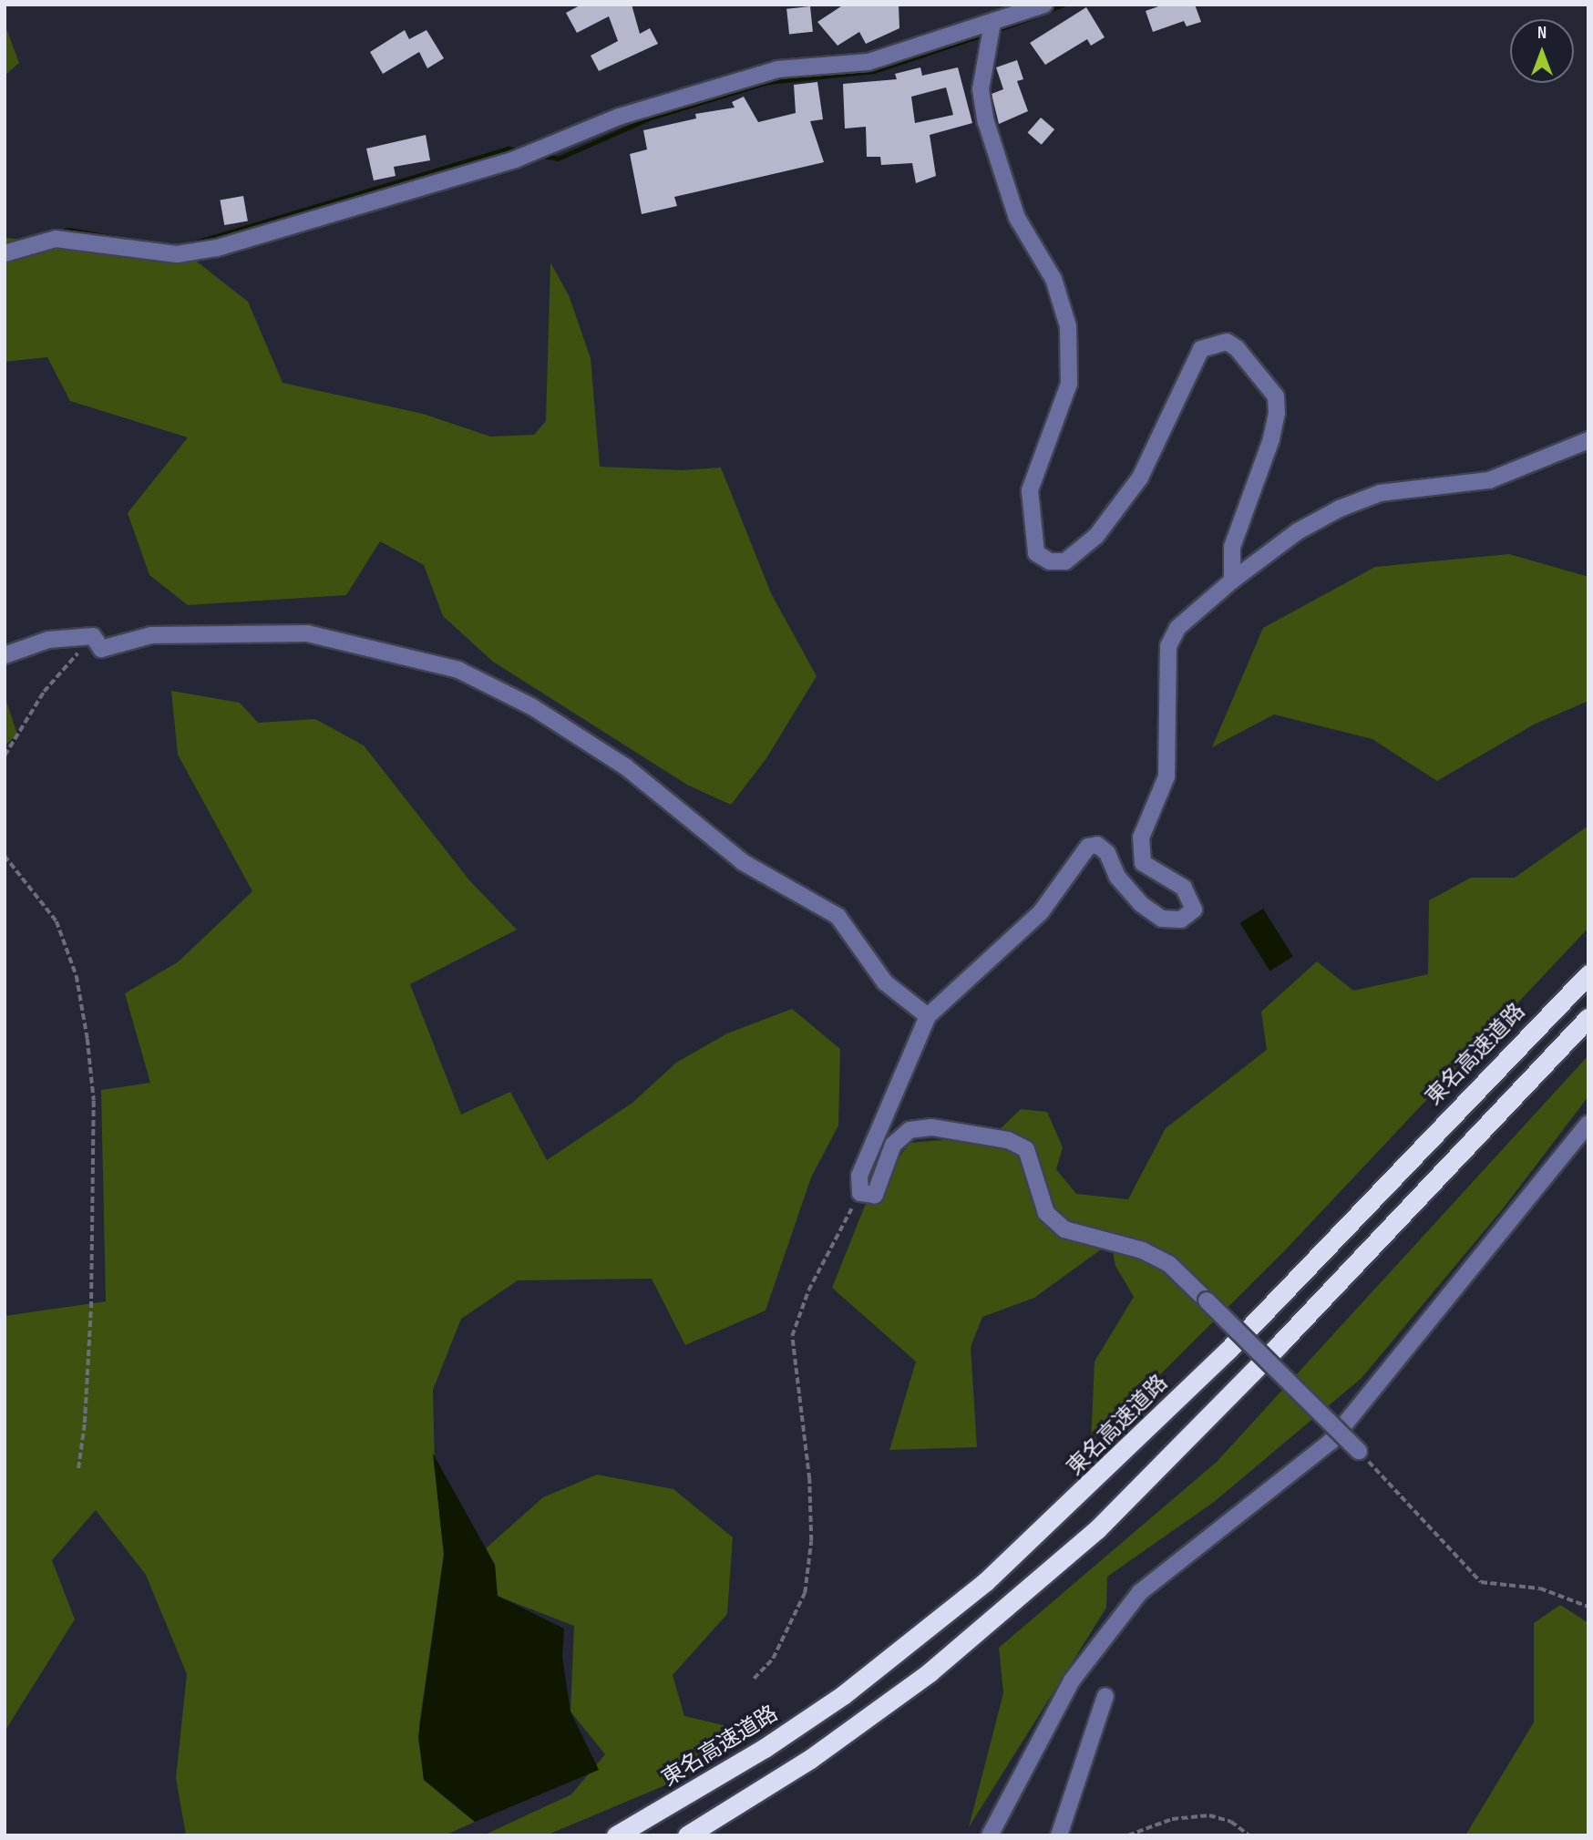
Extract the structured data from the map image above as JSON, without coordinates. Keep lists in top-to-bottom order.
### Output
{
  "streets": {
    "highway": ["東名高速道路"]
  },
  "north": "top"
}
